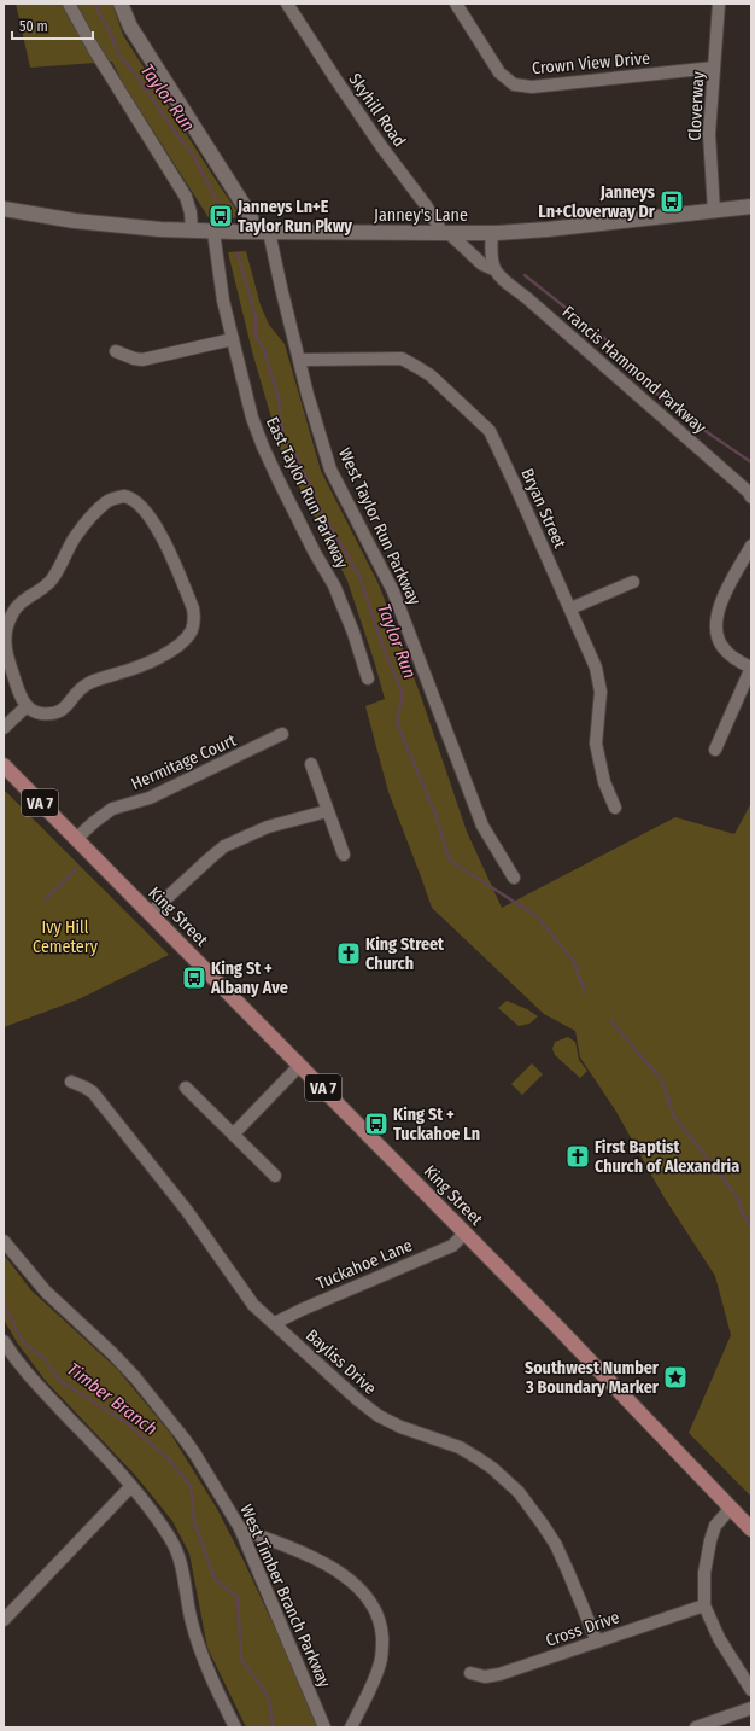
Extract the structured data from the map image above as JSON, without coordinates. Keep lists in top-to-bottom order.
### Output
{
  "streets": {
    "main road": ["Janney's Lane", "VA 7", "King Street"],
    "street": [
      "Crown View Drive",
      "Cloverway",
      "Skyhill Road",
      "Francis Hammond Parkway",
      "East Taylor Run Parkway",
      "Bryan Street",
      "West Taylor Run Parkway",
      "Hermitage Court",
      "Tuckahoe Lane",
      "Bayliss Drive",
      "West Timber Branch Parkway",
      "Cross Drive"
    ]
  },
  "crossings": [
    ["Crown View Drive", "Cloverway"],
    ["Cloverway", "Janney's Lane"],
    ["Skyhill Road", "Janney's Lane"],
    ["Skyhill Road", "Francis Hammond Parkway"],
    ["Janney's Lane", "Francis Hammond Parkway"],
    ["Janney's Lane", "East Taylor Run Parkway"],
    ["Janney's Lane", "West Taylor Run Parkway"],
    ["Bryan Street", "West Taylor Run Parkway"],
    ["Hermitage Court", "King Street"],
    ["King Street", "Tuckahoe Lane"],
    ["Tuckahoe Lane", "Bayliss Drive"],
    ["Bayliss Drive", "Cross Drive"]
  ],
  "water": ["Taylor Run", "Timber Branch"],
  "parks": ["Ivy Hill Cemetery"],
  "places": {
    "bus stop": [
      "Janneys Ln+Cloverway Dr",
      "Janneys Ln+E Taylor Run Pkwy",
      "King St + Albany Ave",
      "King St + Tuckahoe Ln"
    ],
    "church": ["King Street Church", "First Baptist Church of Alexandria"],
    "place": ["Southwest Number 3 Boundary Marker"]
  },
  "scale_bar": "50 m"
}
